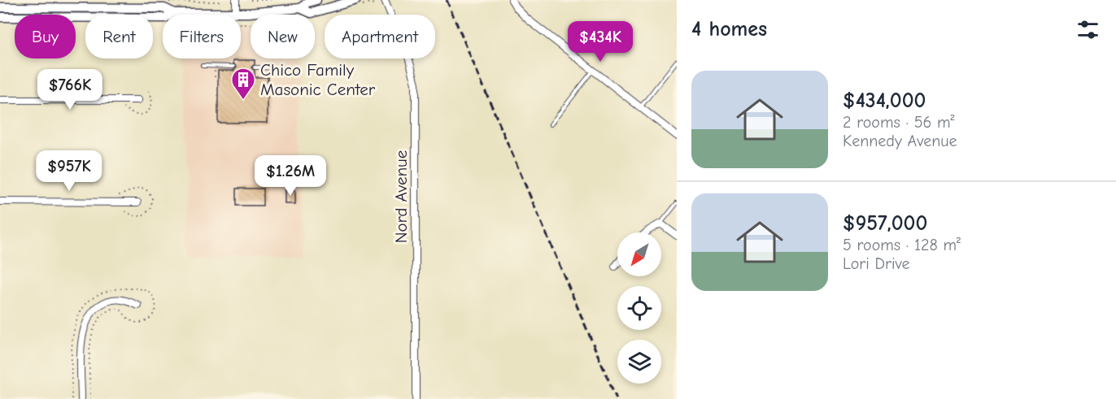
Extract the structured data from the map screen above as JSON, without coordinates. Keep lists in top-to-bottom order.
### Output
{
  "streets": {
    "street": ["Nord Avenue"]
  },
  "places": {
    "building": ["Chico Family Masonic Center"]
  },
  "north": "bottom left",
  "page": {
    "heading": "4 homes",
    "chip": [
      "Buy",
      "Rent",
      "Filters",
      "New",
      "Apartment"
    ],
    "price": [
      "$434K",
      "$766K",
      "$957K",
      "$1.26M"
    ],
    "list": [
      {
        "name": "$434,000",
        "note": "2 rooms · 56 m² · Kennedy Avenue"
      },
      {
        "name": "$957,000",
        "note": "5 rooms · 128 m² · Lori Drive"
      }
    ]
  }
}
